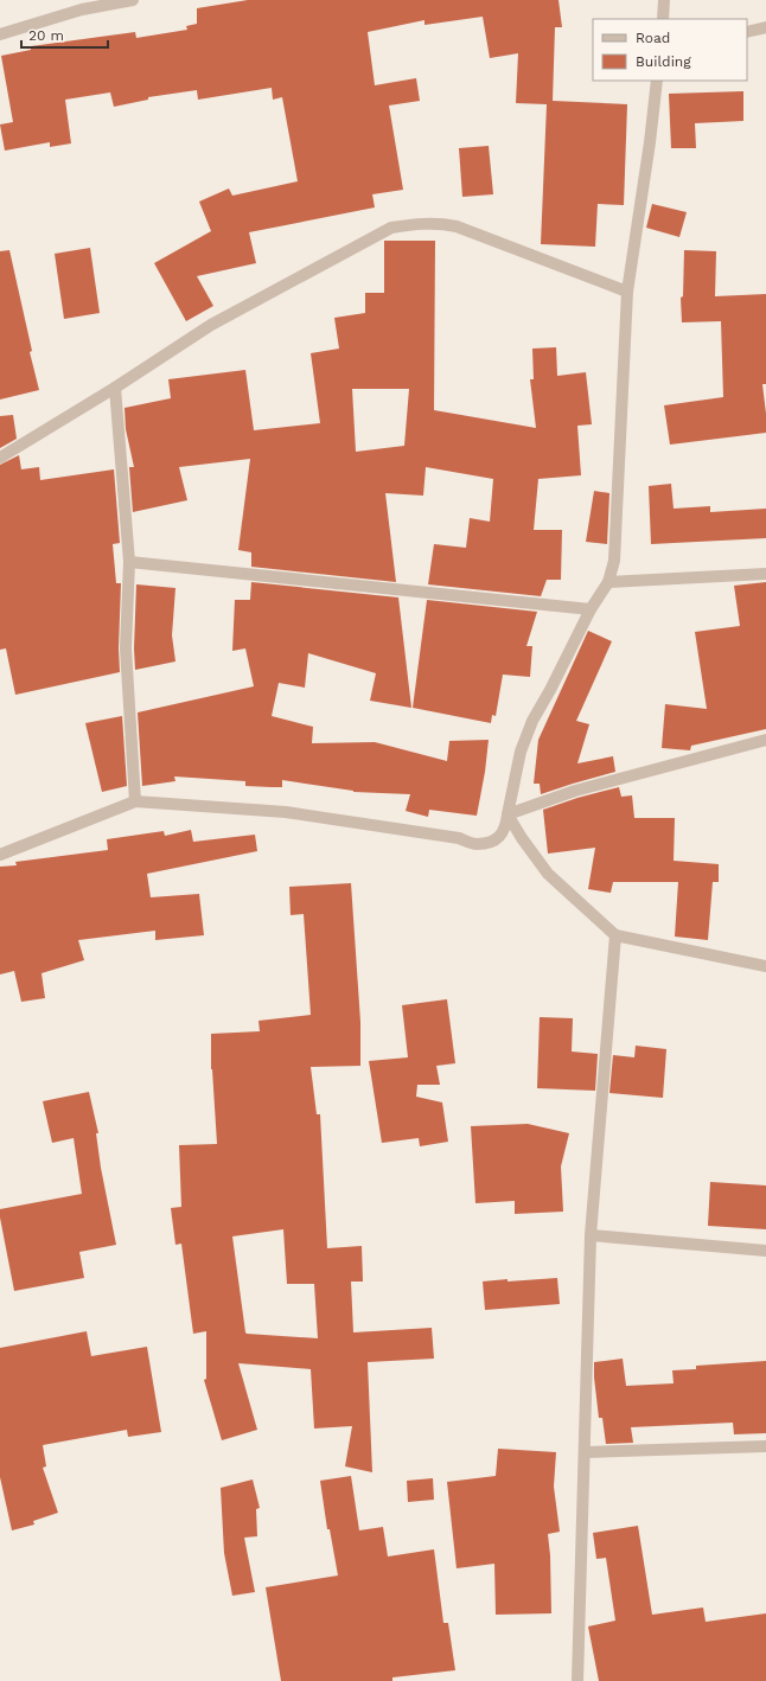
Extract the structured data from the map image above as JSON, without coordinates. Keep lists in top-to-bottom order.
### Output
{
  "legend": ["Road", "Building"],
  "scale_bar": "20 m"
}
